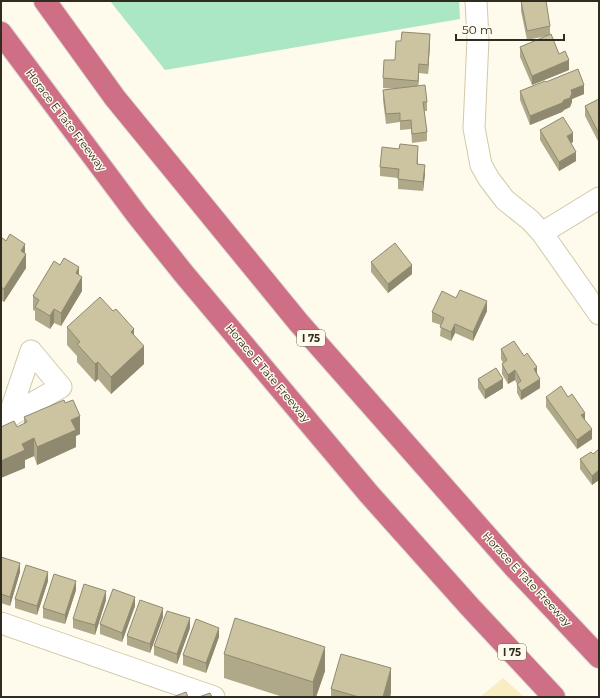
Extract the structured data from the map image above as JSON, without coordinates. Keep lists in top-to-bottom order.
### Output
{
  "streets": {
    "highway": ["Horace E Tate Freeway", "I 75"]
  },
  "scale_bar": "50 m"
}
